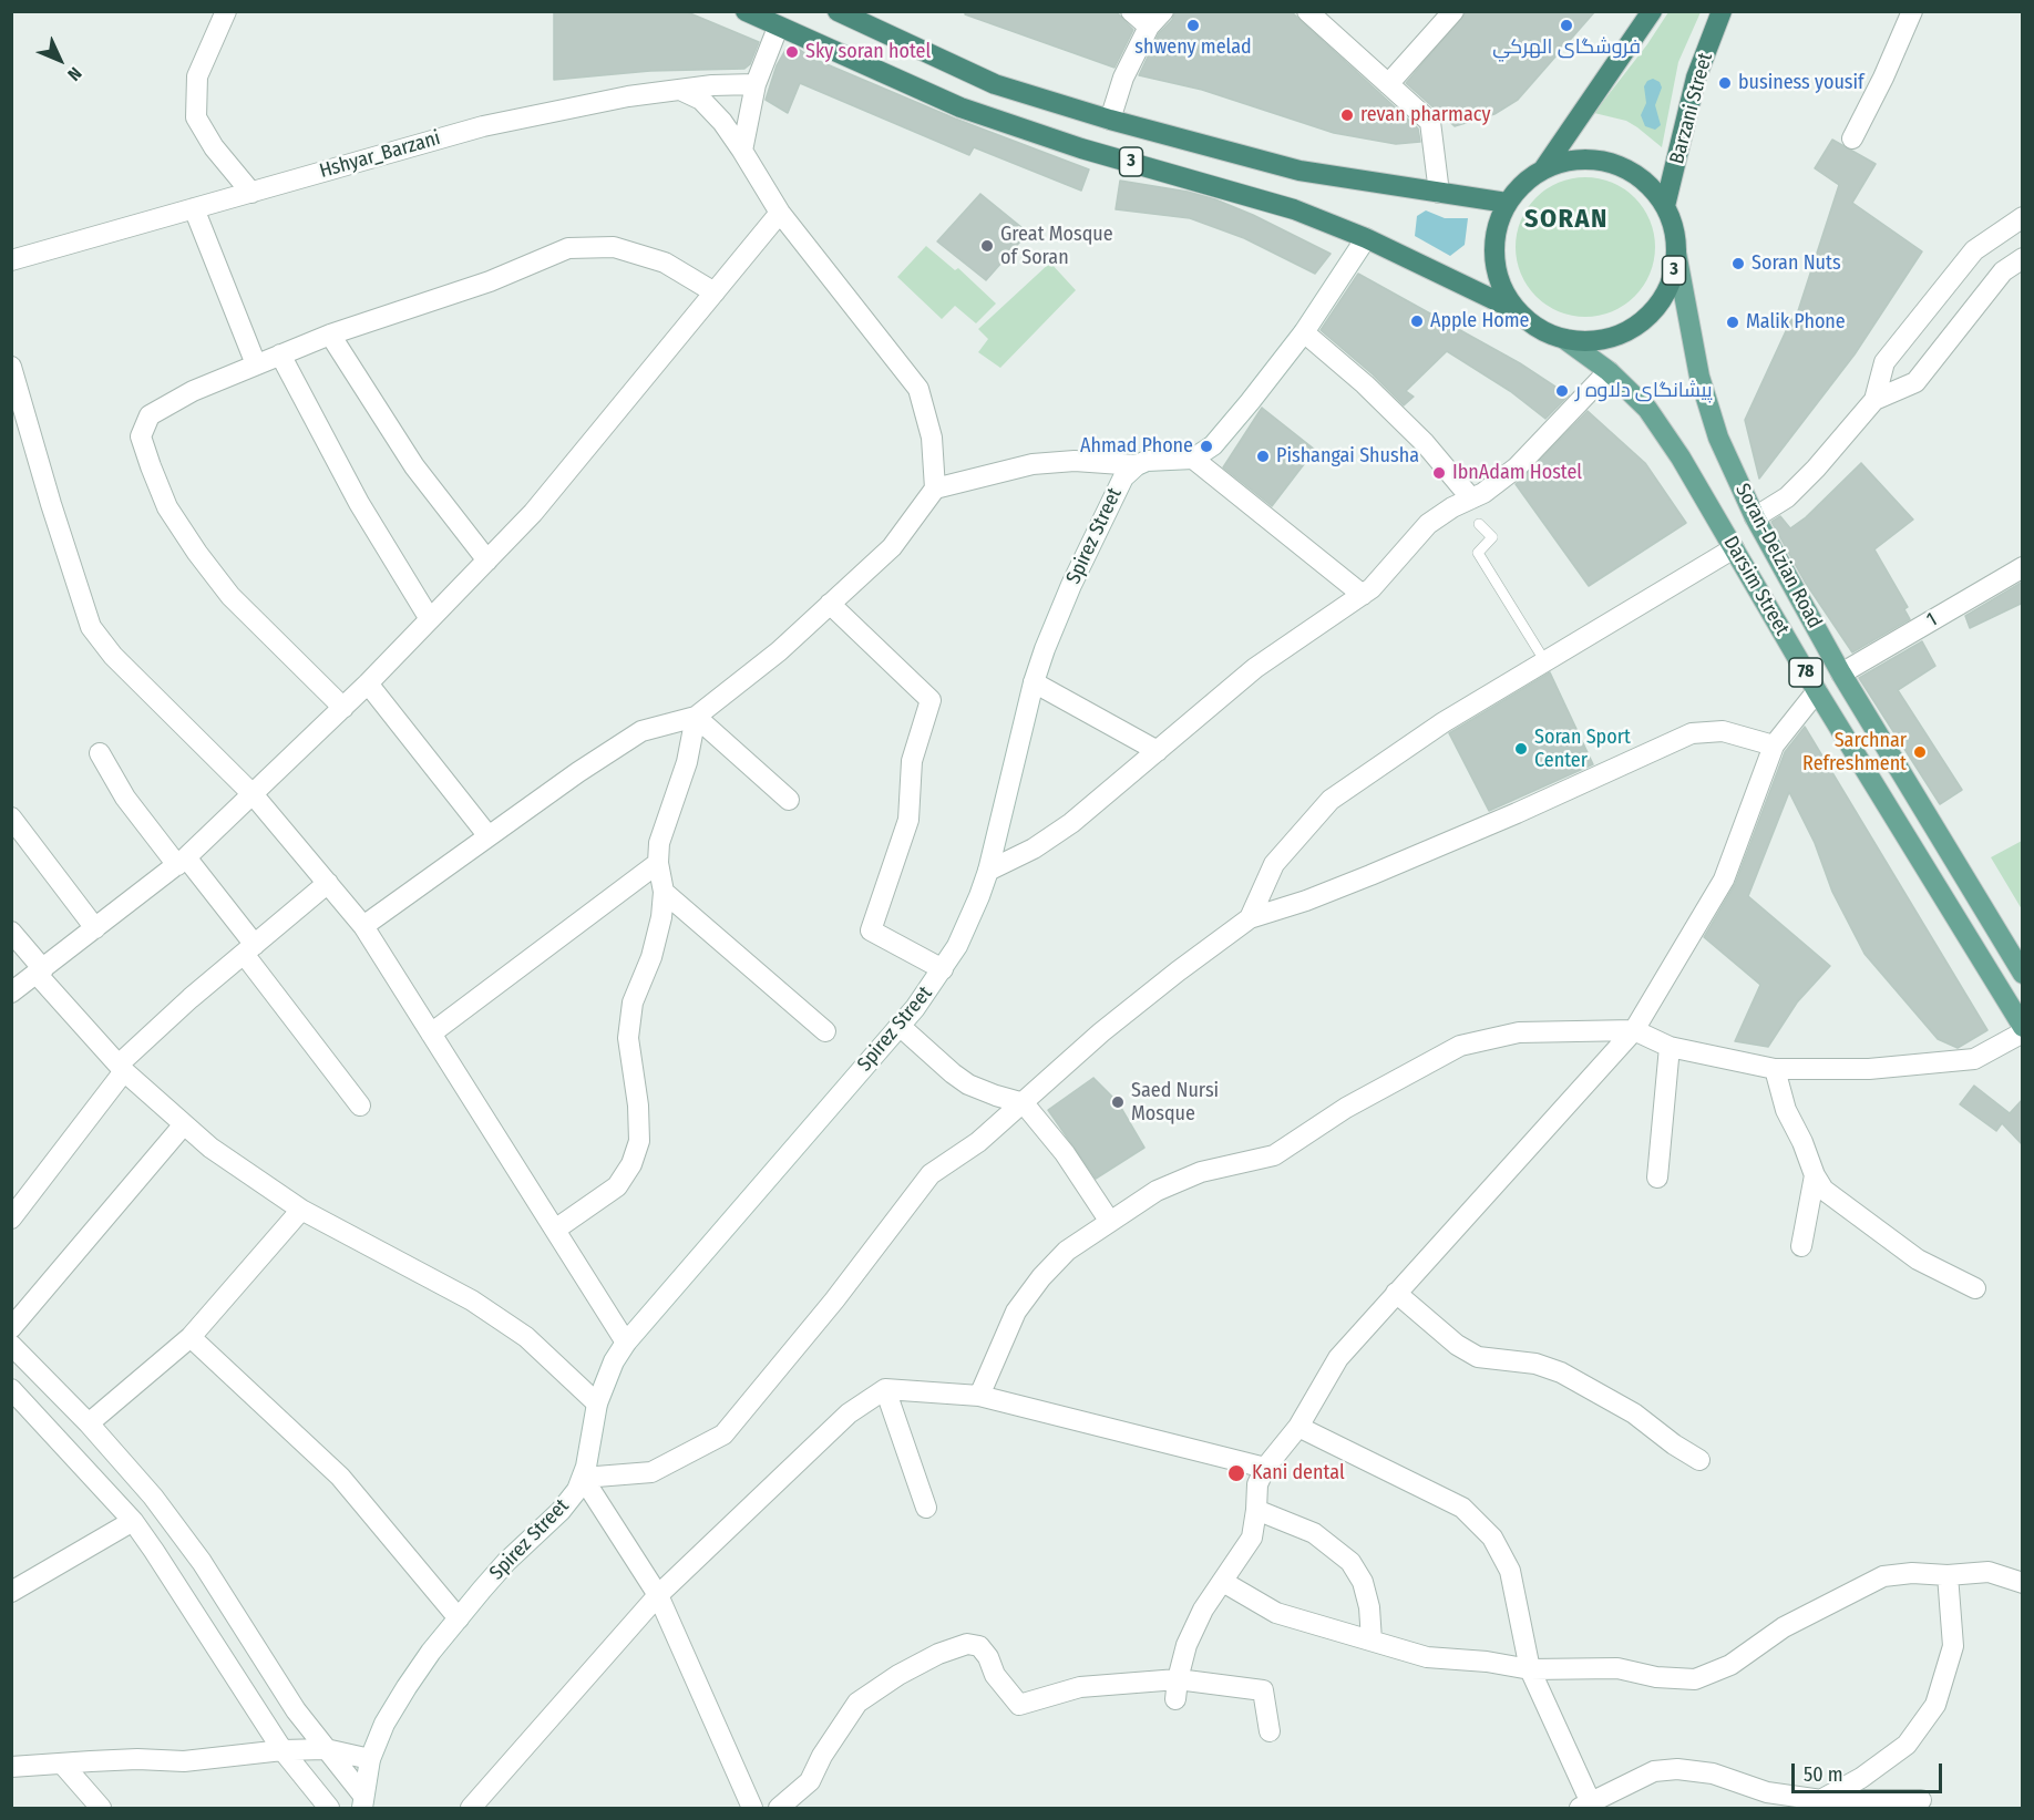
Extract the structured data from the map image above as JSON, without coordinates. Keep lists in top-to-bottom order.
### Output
{
  "streets": {
    "highway": ["Barzani Street", "3"],
    "main road": ["Soran-Delzian Road", "Darsim Street", "78"],
    "street": ["Hshyar_Barzani", "Spirez Street", "1"]
  },
  "crossings": [
    ["Barzani Street", "3"],
    ["Barzani Street", "Soran-Delzian Road"],
    ["Barzani Street", "Darsim Street"],
    ["3", "Soran-Delzian Road"],
    ["3", "Darsim Street"],
    ["Soran-Delzian Road", "Darsim Street"],
    ["Soran-Delzian Road", "1"]
  ],
  "districts": ["SORAN"],
  "places": [
    "shweny melad",
    "فروشگای الهركي",
    "Sky soran hotel",
    "business yousif",
    "revan pharmacy",
    "Great Mosque of Soran",
    "Soran Nuts",
    "Apple Home",
    "Malik Phone",
    "پیشانگای دلاوه ر",
    "Ahmad Phone",
    "Pishangai Shusha",
    "IbnAdam Hostel",
    "Soran Sport Center",
    "Sarchnar Refreshment",
    "Saed Nursi Mosque",
    "Kani dental"
  ],
  "scale_bar": "50 m",
  "north": "bottom right"
}
